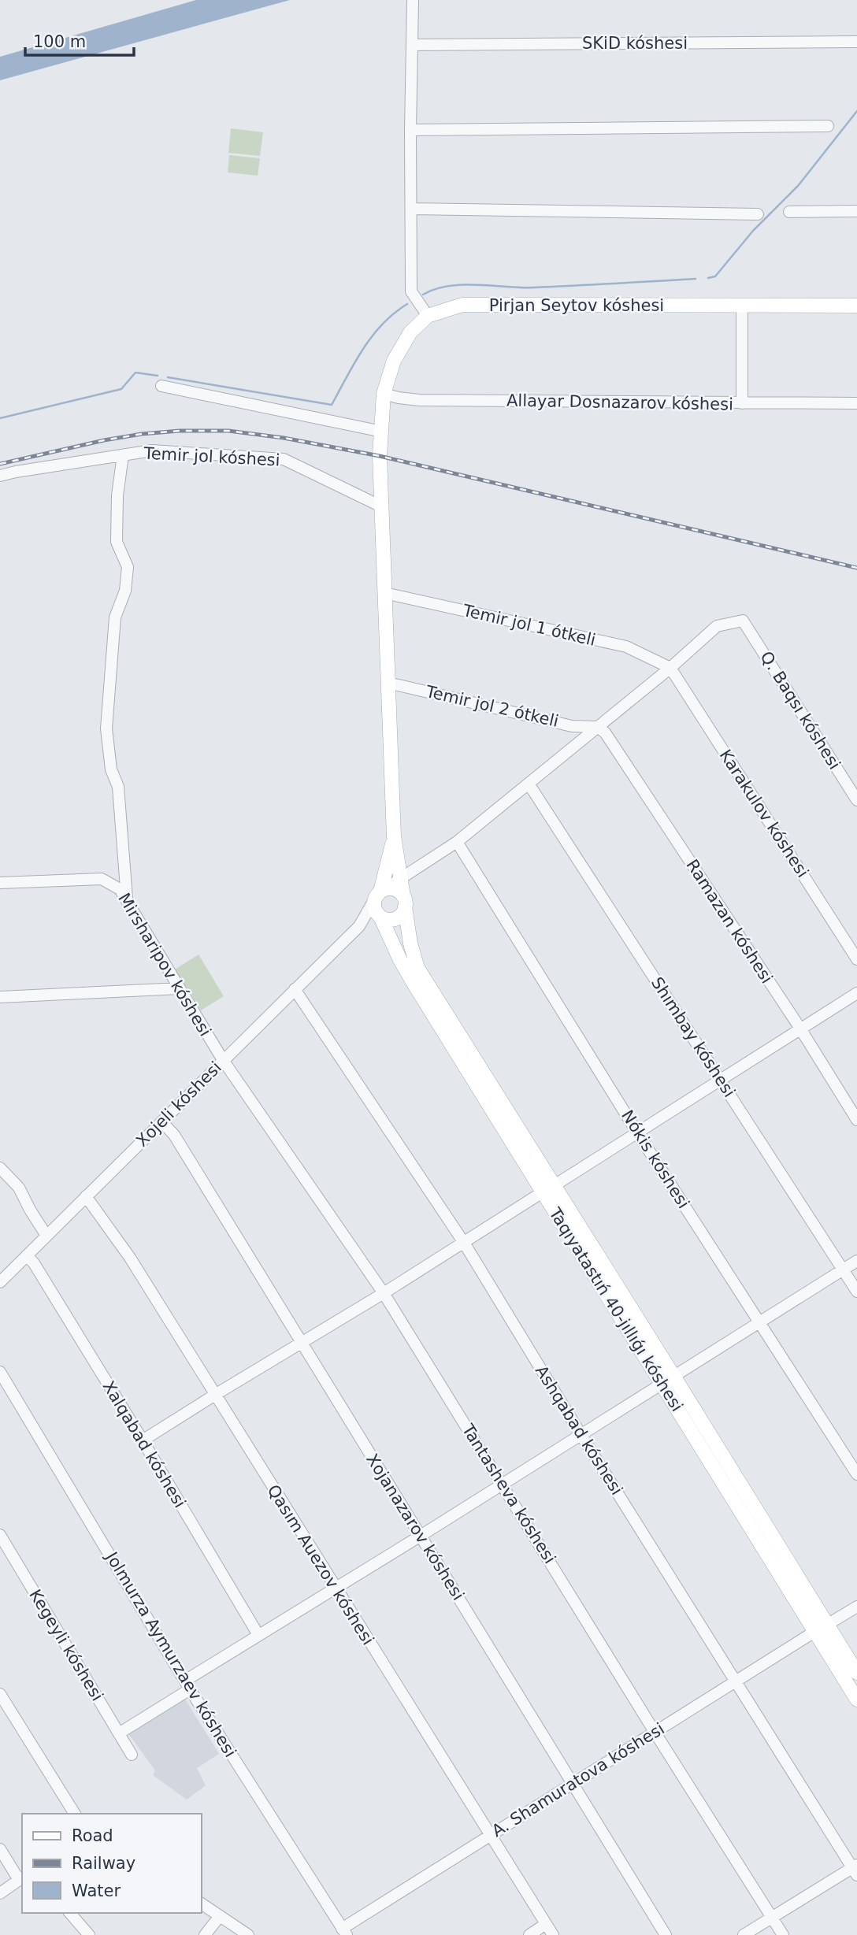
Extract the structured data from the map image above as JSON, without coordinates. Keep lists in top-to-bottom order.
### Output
{
  "streets": {
    "main road": ["Pirjan Seytov kóshesi", "Taqıyatastıń 40-jıllıǵı kóshesi"],
    "street": [
      "SKiD kóshesi",
      "Allayar Dosnazarov kóshesi",
      "Temir jol kóshesi",
      "Temir jol 1 ótkeli",
      "Temir jol 2 ótkeli",
      "Q. Baqsı kóshesi",
      "Karakulov kóshesi",
      "Ramazan kóshesi",
      "Mirsharipov kóshesi",
      "Shımbay kóshesi",
      "Xojeli kóshesi",
      "Nókis kóshesi",
      "Ashqabad kóshesi",
      "Xalqabad kóshesi",
      "Tantasheva kóshesi",
      "Xojanazarov kóshesi",
      "Qasım Auezov kóshesi",
      "Kegeyli kóshesi",
      "Jolmurza Aymurzaev kóshesi",
      "A. Shamuratova kóshesi"
    ]
  },
  "crossings": [
    ["Pirjan Seytov kóshesi", "Allayar Dosnazarov kóshesi"],
    ["Pirjan Seytov kóshesi", "Temir jol kóshesi"],
    ["Pirjan Seytov kóshesi", "Temir jol 1 ótkeli"],
    ["Pirjan Seytov kóshesi", "Temir jol 2 ótkeli"],
    ["Pirjan Seytov kóshesi", "Taqıyatastıń 40-jıllıǵı kóshesi"],
    ["Temir jol 1 ótkeli", "Q. Baqsı kóshesi"],
    ["Temir jol 1 ótkeli", "Karakulov kóshesi"],
    ["Temir jol 2 ótkeli", "Ramazan kóshesi"],
    ["Q. Baqsı kóshesi", "Karakulov kóshesi"],
    ["Mirsharipov kóshesi", "Xojeli kóshesi"],
    ["Mirsharipov kóshesi", "Tantasheva kóshesi"],
    ["Xojeli kóshesi", "Ashqabad kóshesi"],
    ["Xojeli kóshesi", "Xalqabad kóshesi"],
    ["Xojeli kóshesi", "Tantasheva kóshesi"],
    ["Xojeli kóshesi", "Xojanazarov kóshesi"],
    ["Xojeli kóshesi", "Qasım Auezov kóshesi"],
    ["Taqıyatastıń 40-jıllıǵı kóshesi", "A. Shamuratova kóshesi"],
    ["Ashqabad kóshesi", "A. Shamuratova kóshesi"],
    ["Tantasheva kóshesi", "A. Shamuratova kóshesi"],
    ["Xojanazarov kóshesi", "A. Shamuratova kóshesi"],
    ["Qasım Auezov kóshesi", "A. Shamuratova kóshesi"],
    ["Jolmurza Aymurzaev kóshesi", "A. Shamuratova kóshesi"]
  ],
  "legend": ["Road", "Railway", "Water"],
  "scale_bar": "100 m"
}
